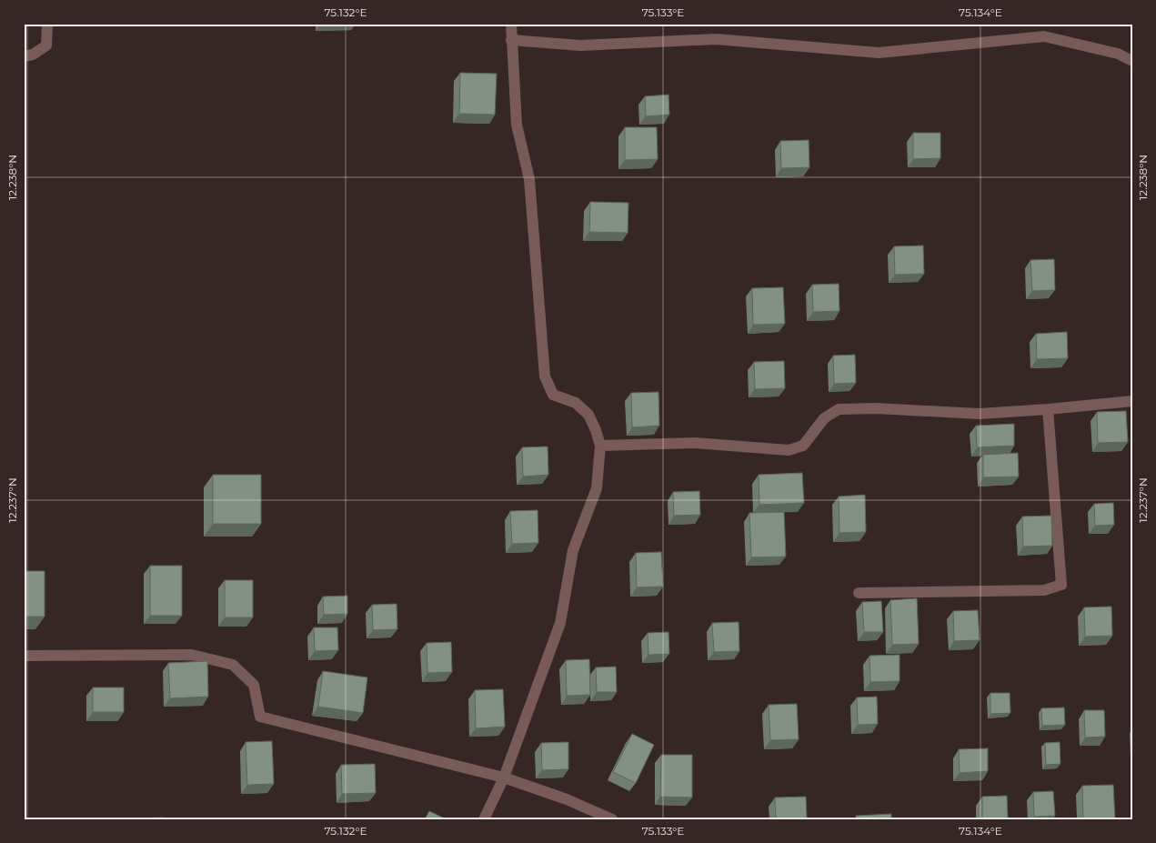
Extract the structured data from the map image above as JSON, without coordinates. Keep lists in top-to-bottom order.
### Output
{
  "coordinates": [
    "75.132°E",
    "75.133°E",
    "75.134°E",
    "12.238°N",
    "12.237°N"
  ]
}
